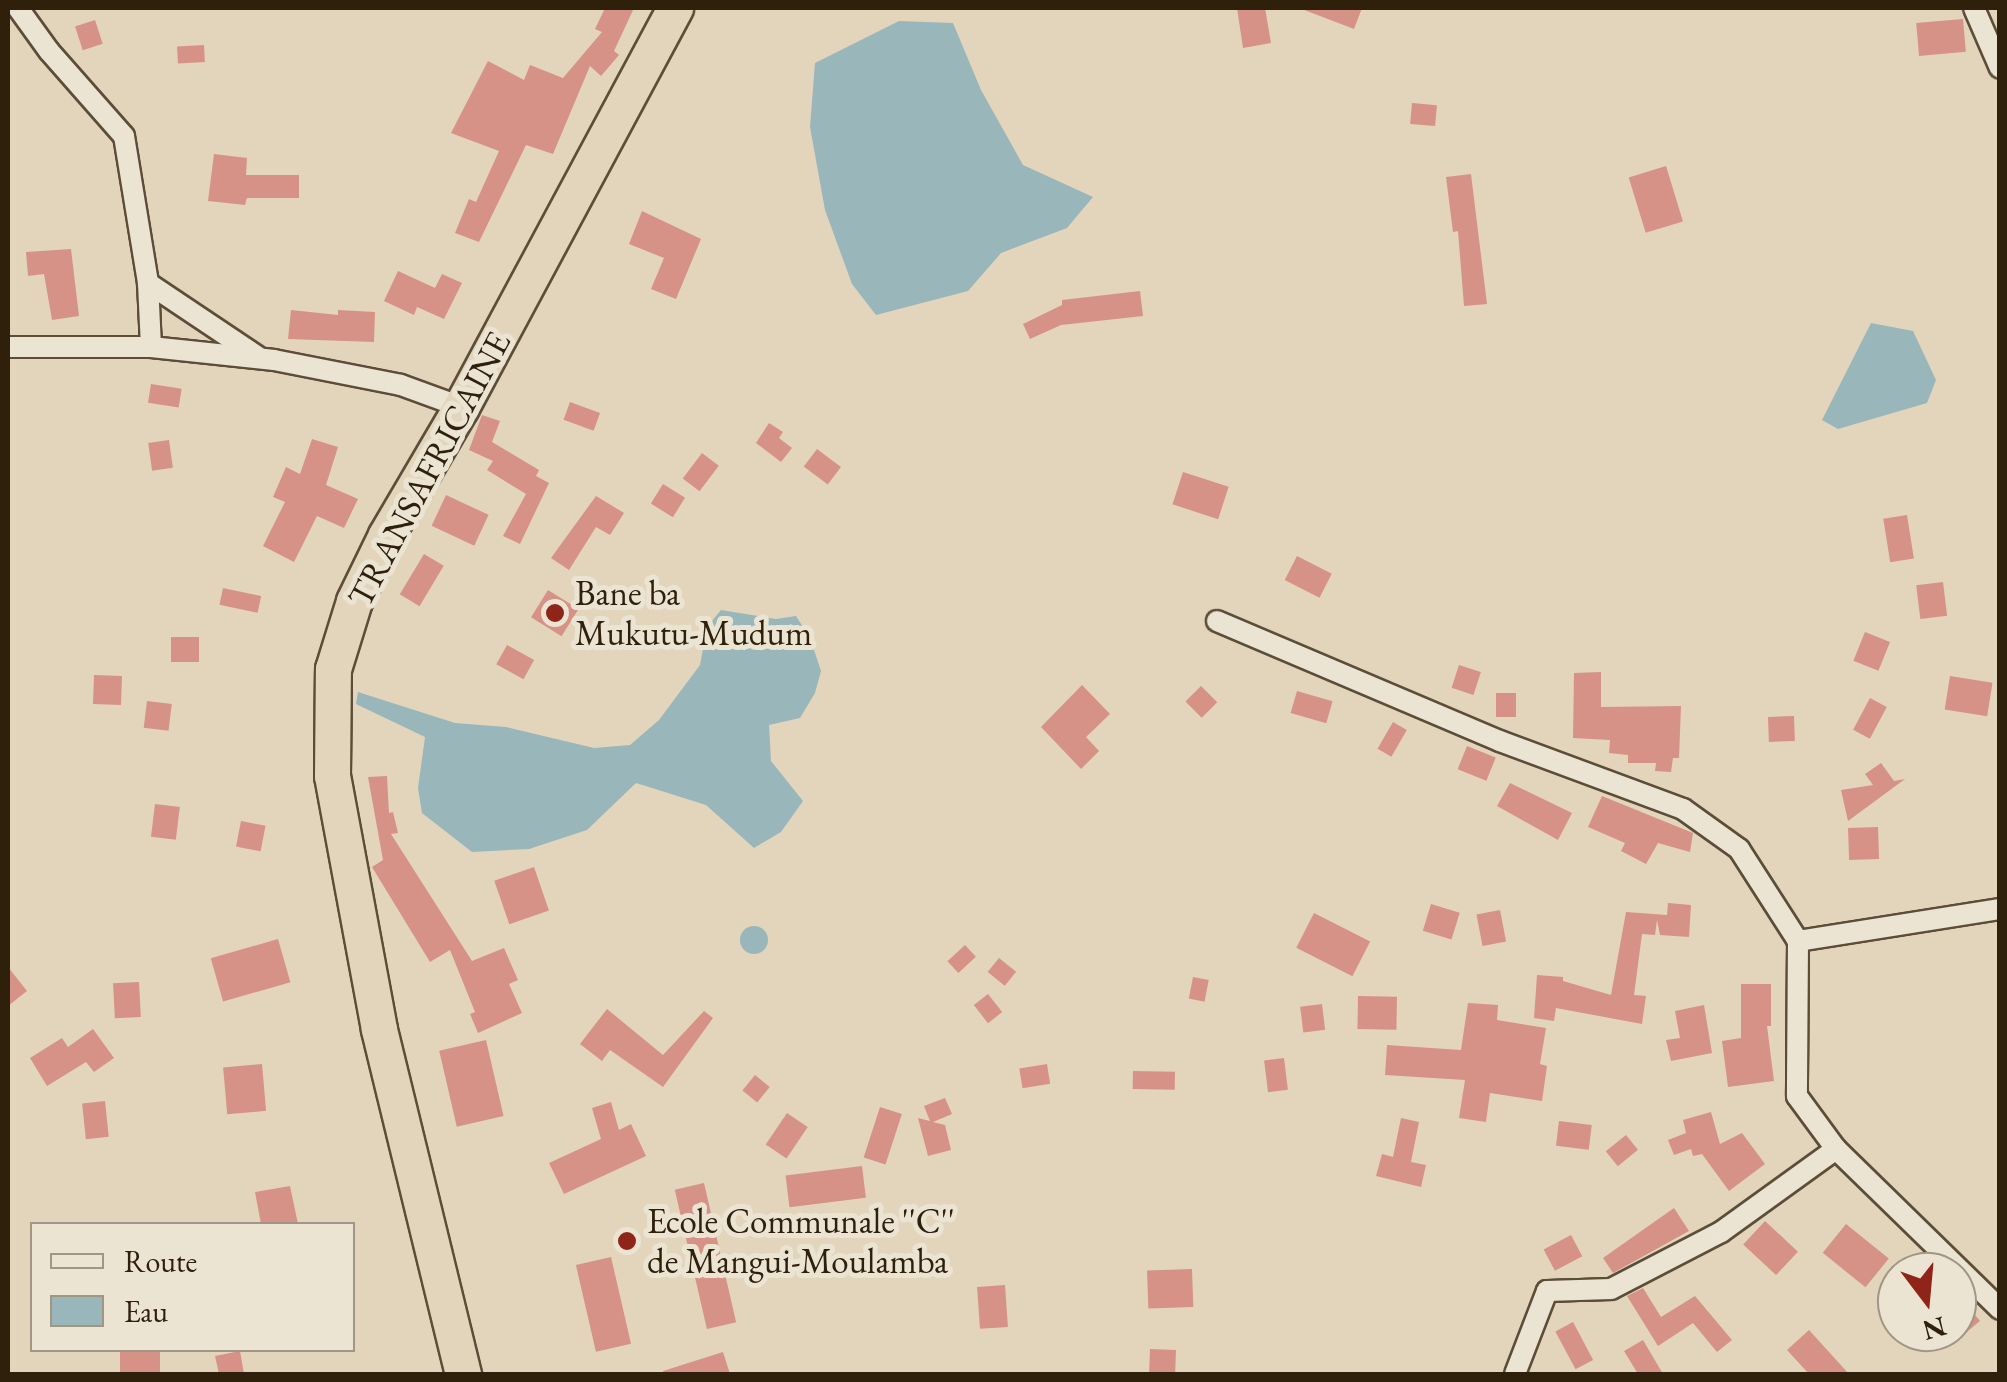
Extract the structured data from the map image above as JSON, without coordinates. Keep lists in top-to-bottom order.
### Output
{
  "streets": {
    "highway": ["TRANSAFRICAINE"]
  },
  "places": ["Bane ba Mukutu-Mudum", "Ecole Communale ''C'' de Mangui-Moulamba"],
  "legend": ["Route", "Eau"],
  "north": "bottom"
}
